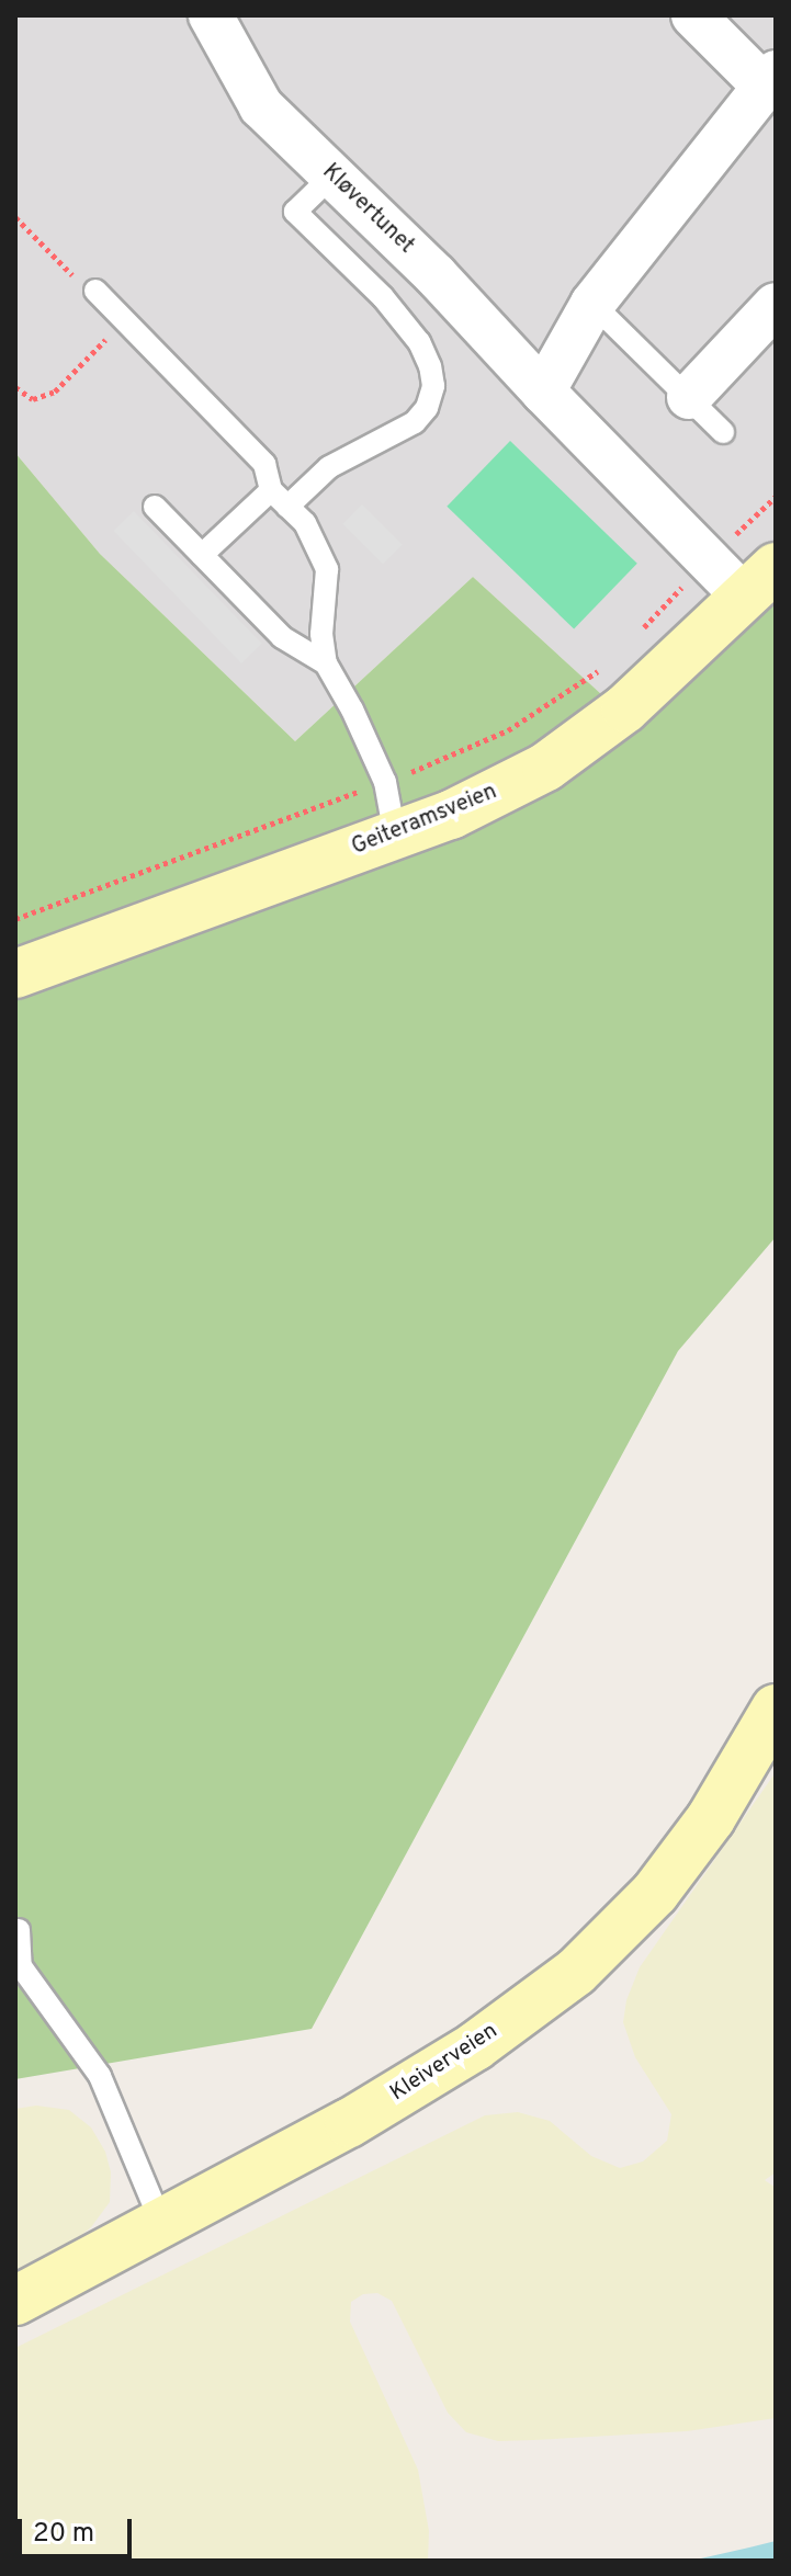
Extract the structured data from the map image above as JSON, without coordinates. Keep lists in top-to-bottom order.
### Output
{
  "streets": {
    "street": ["Kløvertunet", "Geiteramsveien", "Kleiverveien"]
  },
  "crossings": [
    ["Kløvertunet", "Geiteramsveien"]
  ],
  "scale_bar": "20 m"
}
